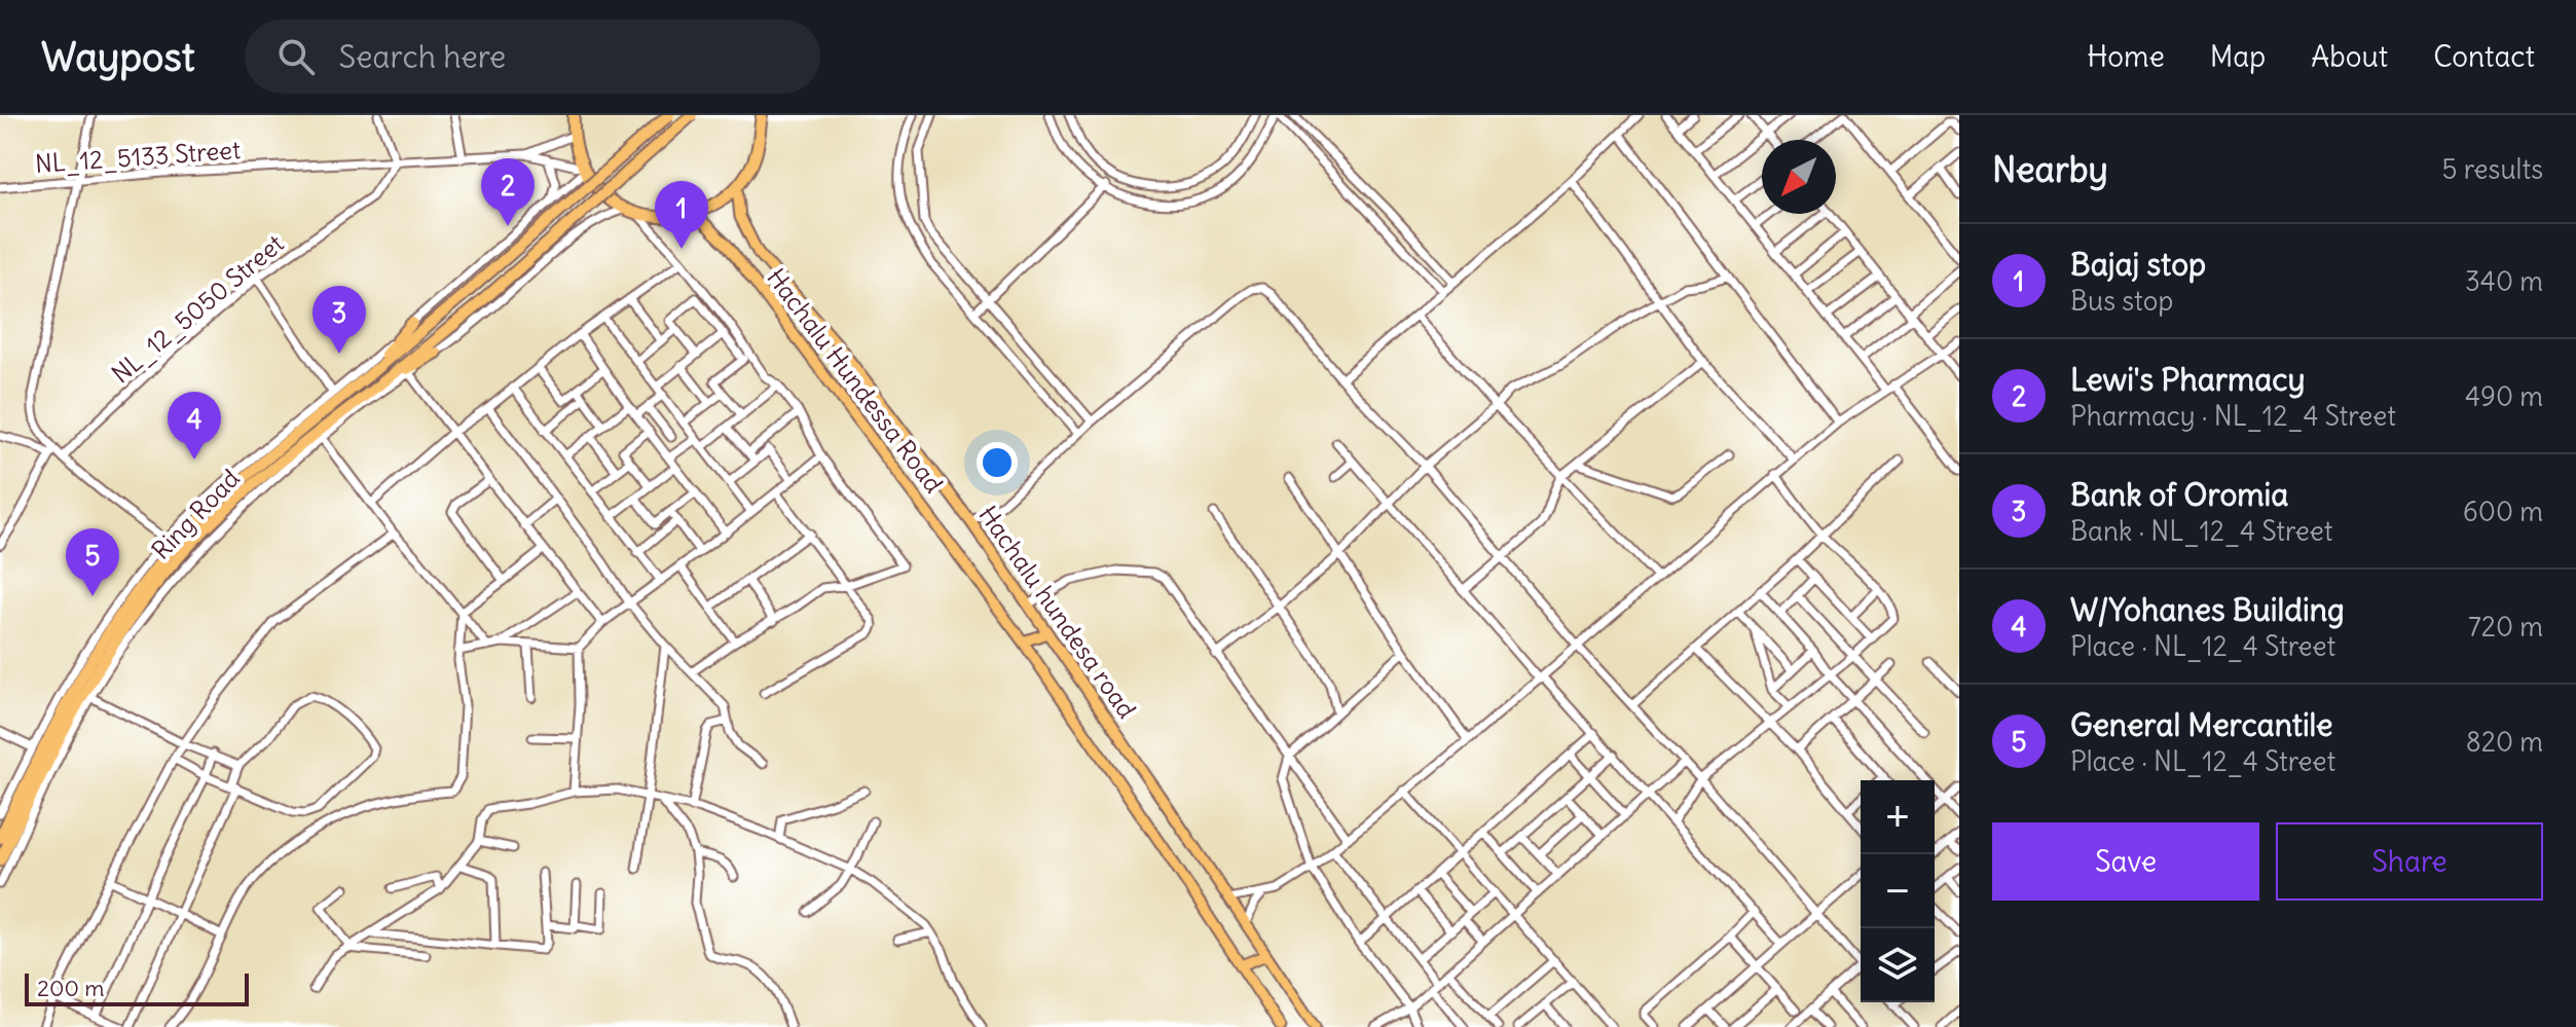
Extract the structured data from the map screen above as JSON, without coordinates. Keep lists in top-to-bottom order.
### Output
{
  "streets": {
    "highway": ["Ring Road"],
    "main road": ["Hachalu Hundessa Road", "Hachalu hundesa road"],
    "street": ["NL_12_5133 Street", "NL_12_5050 Street"]
  },
  "crossings": [
    ["NL_12_5133 Street", "NL_12_5050 Street"]
  ],
  "scale_bar": "200 m",
  "north": "bottom left",
  "page": {
    "header": "Waypost",
    "search": "Search here",
    "nav": [
      "Home",
      "Map",
      "About",
      "Contact"
    ],
    "heading": ["Nearby", "5 results"],
    "pins": [
      "2",
      "1",
      "3",
      "4",
      "5"
    ],
    "list": [
      {
        "mark": "1",
        "name": "Bajaj stop",
        "note": "Bus stop",
        "value": "340 m"
      },
      {
        "mark": "2",
        "name": "Lewi's Pharmacy",
        "note": "Pharmacy · NL_12_4 Street",
        "value": "490 m"
      },
      {
        "mark": "3",
        "name": "Bank of Oromia",
        "note": "Bank · NL_12_4 Street",
        "value": "600 m"
      },
      {
        "mark": "4",
        "name": "W/Yohanes Building",
        "note": "Place · NL_12_4 Street",
        "value": "720 m"
      },
      {
        "mark": "5",
        "name": "General Mercantile",
        "note": "Place · NL_12_4 Street",
        "value": "820 m"
      }
    ],
    "map_buttons": ["+", "−"],
    "buttons": ["Save", "Share"],
    "scale": "200 m"
  }
}
